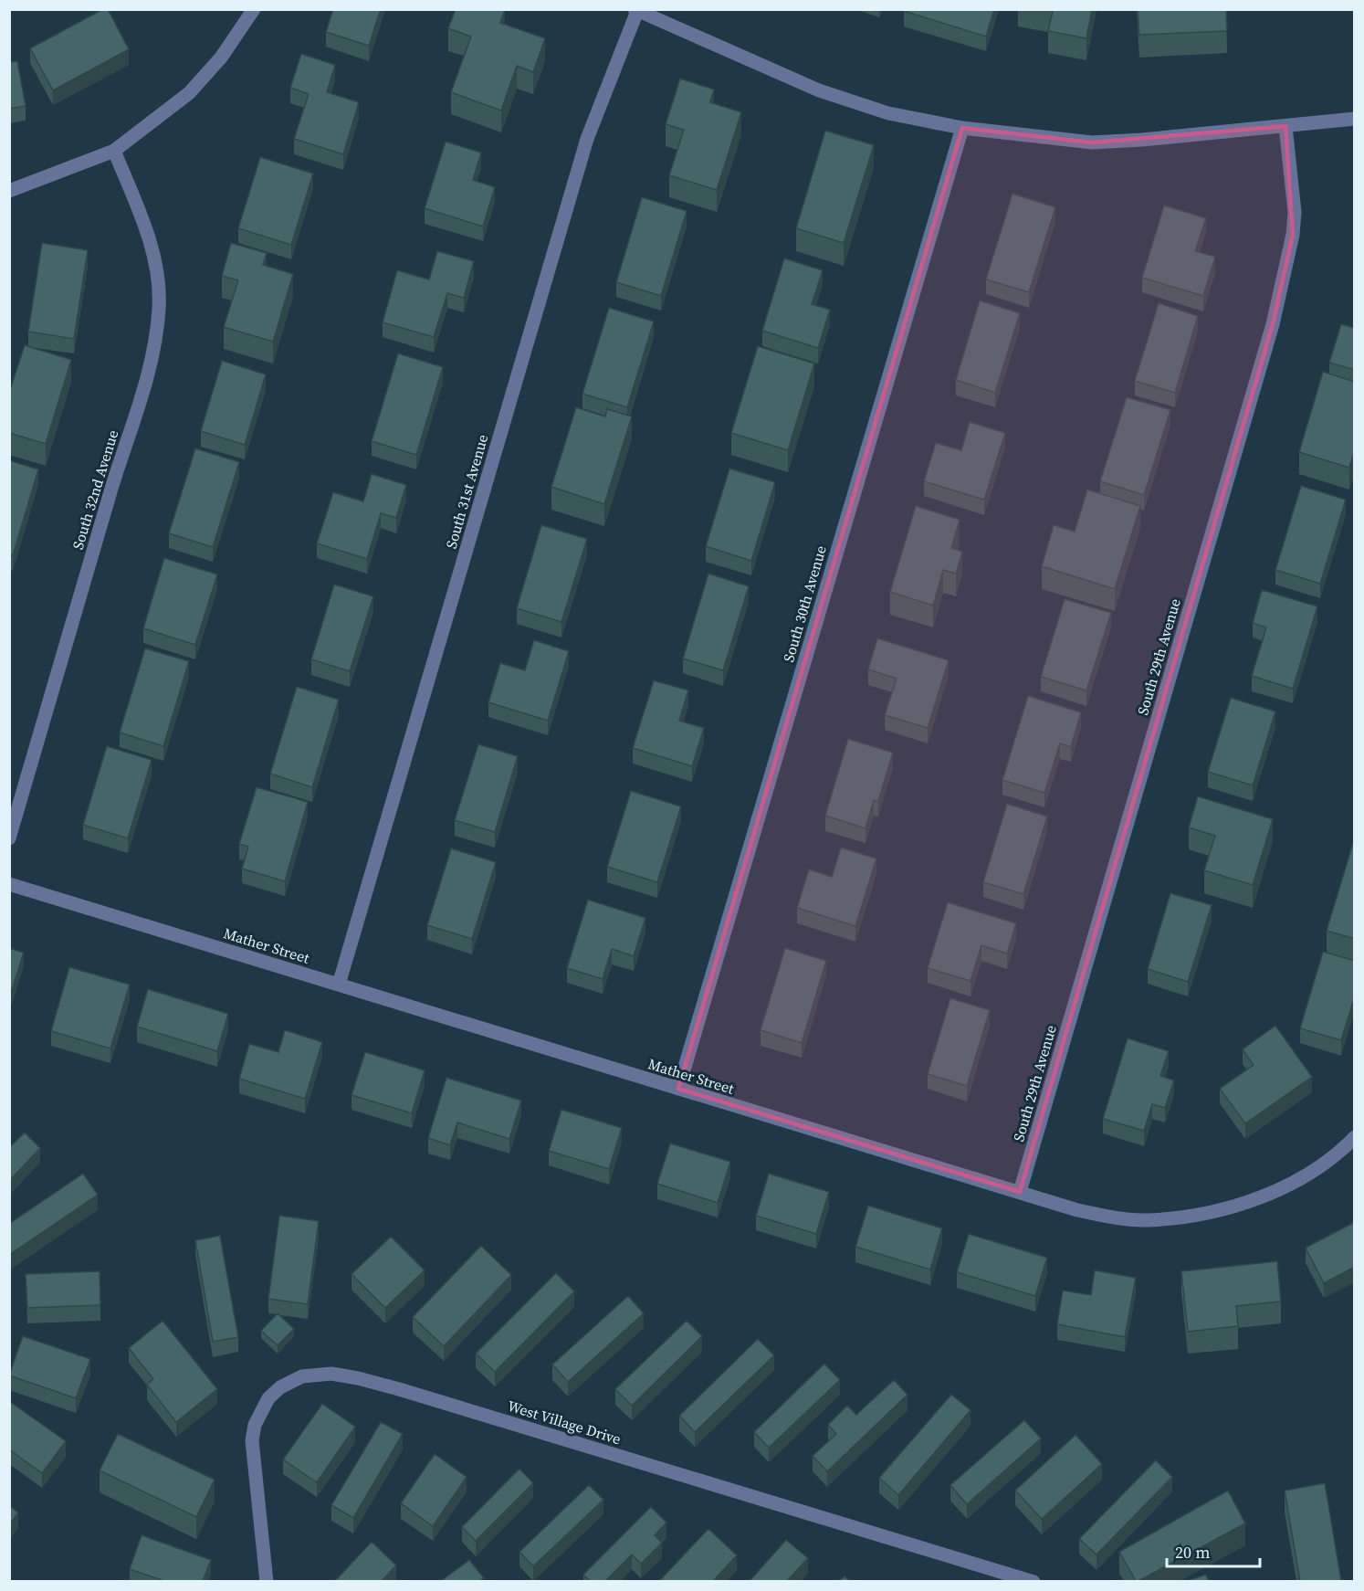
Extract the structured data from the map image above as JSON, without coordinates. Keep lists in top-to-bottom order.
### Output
{
  "streets": {
    "street": [
      "South 32nd Avenue",
      "South 31st Avenue",
      "South 30th Avenue",
      "South 29th Avenue",
      "Mather Street",
      "West Village Drive"
    ]
  },
  "crossings": [
    ["South 31st Avenue", "Mather Street"],
    ["South 30th Avenue", "Mather Street"],
    ["South 29th Avenue", "Mather Street"]
  ],
  "scale_bar": "20 m"
}
